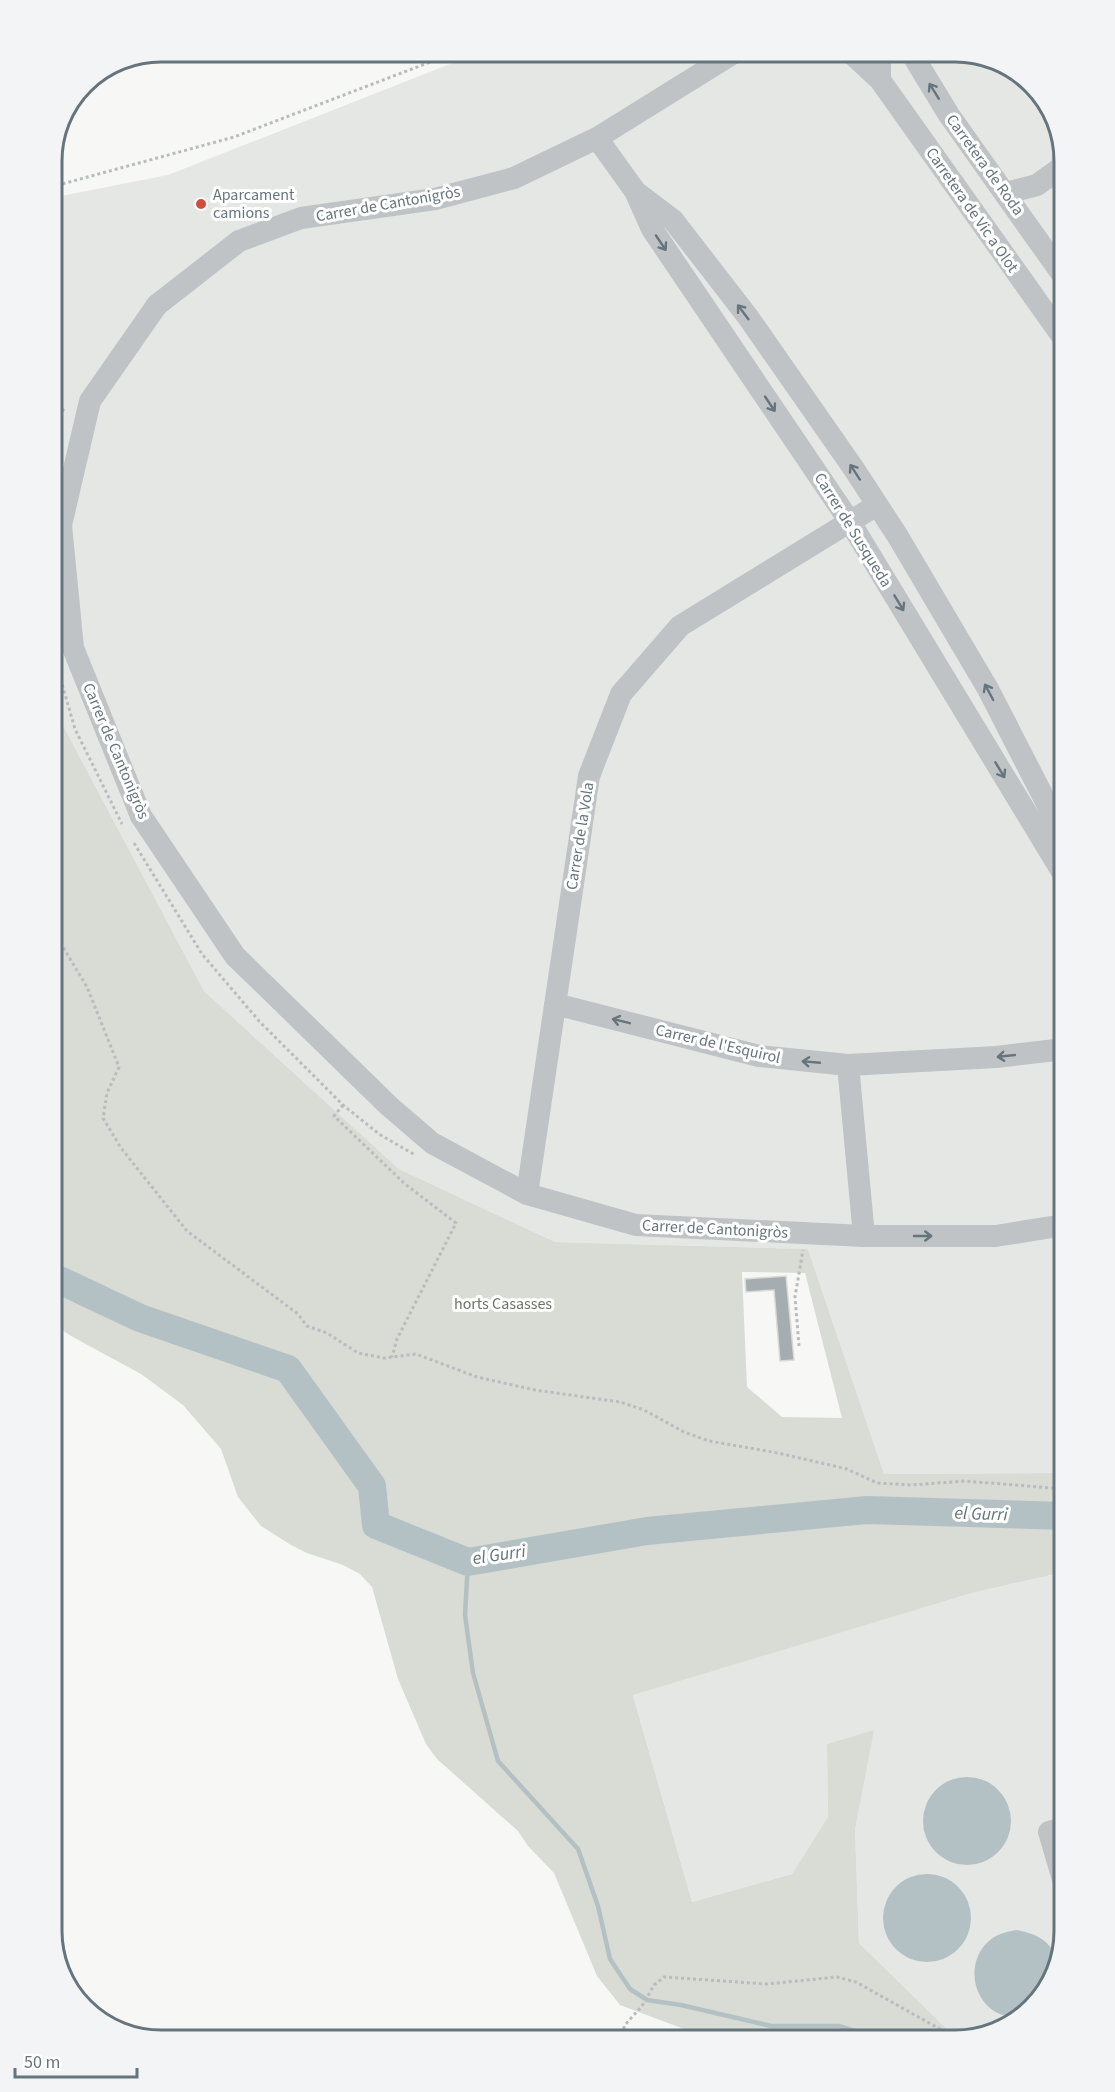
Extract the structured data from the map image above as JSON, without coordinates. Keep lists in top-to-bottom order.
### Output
{
  "streets": {
    "street": [
      "Carretera de Roda",
      "Carrer de Cantonigròs",
      "Carretera de Vic a Olot",
      "Carrer de Susqueda",
      "Carrer de la Vola",
      "Carrer de l'Esquirol"
    ]
  },
  "crossings": [
    ["Carrer de Cantonigròs", "Carrer de Susqueda"],
    ["Carrer de Cantonigròs", "Carrer de la Vola"],
    ["Carrer de Susqueda", "Carrer de la Vola"],
    ["Carrer de la Vola", "Carrer de l'Esquirol"]
  ],
  "one_way": ["Carretera de Roda", "Carrer de l'Esquirol"],
  "water": ["el Gurri"],
  "parks": ["horts Casasses"],
  "places": ["Aparcament camions"],
  "scale_bar": "50 m"
}
